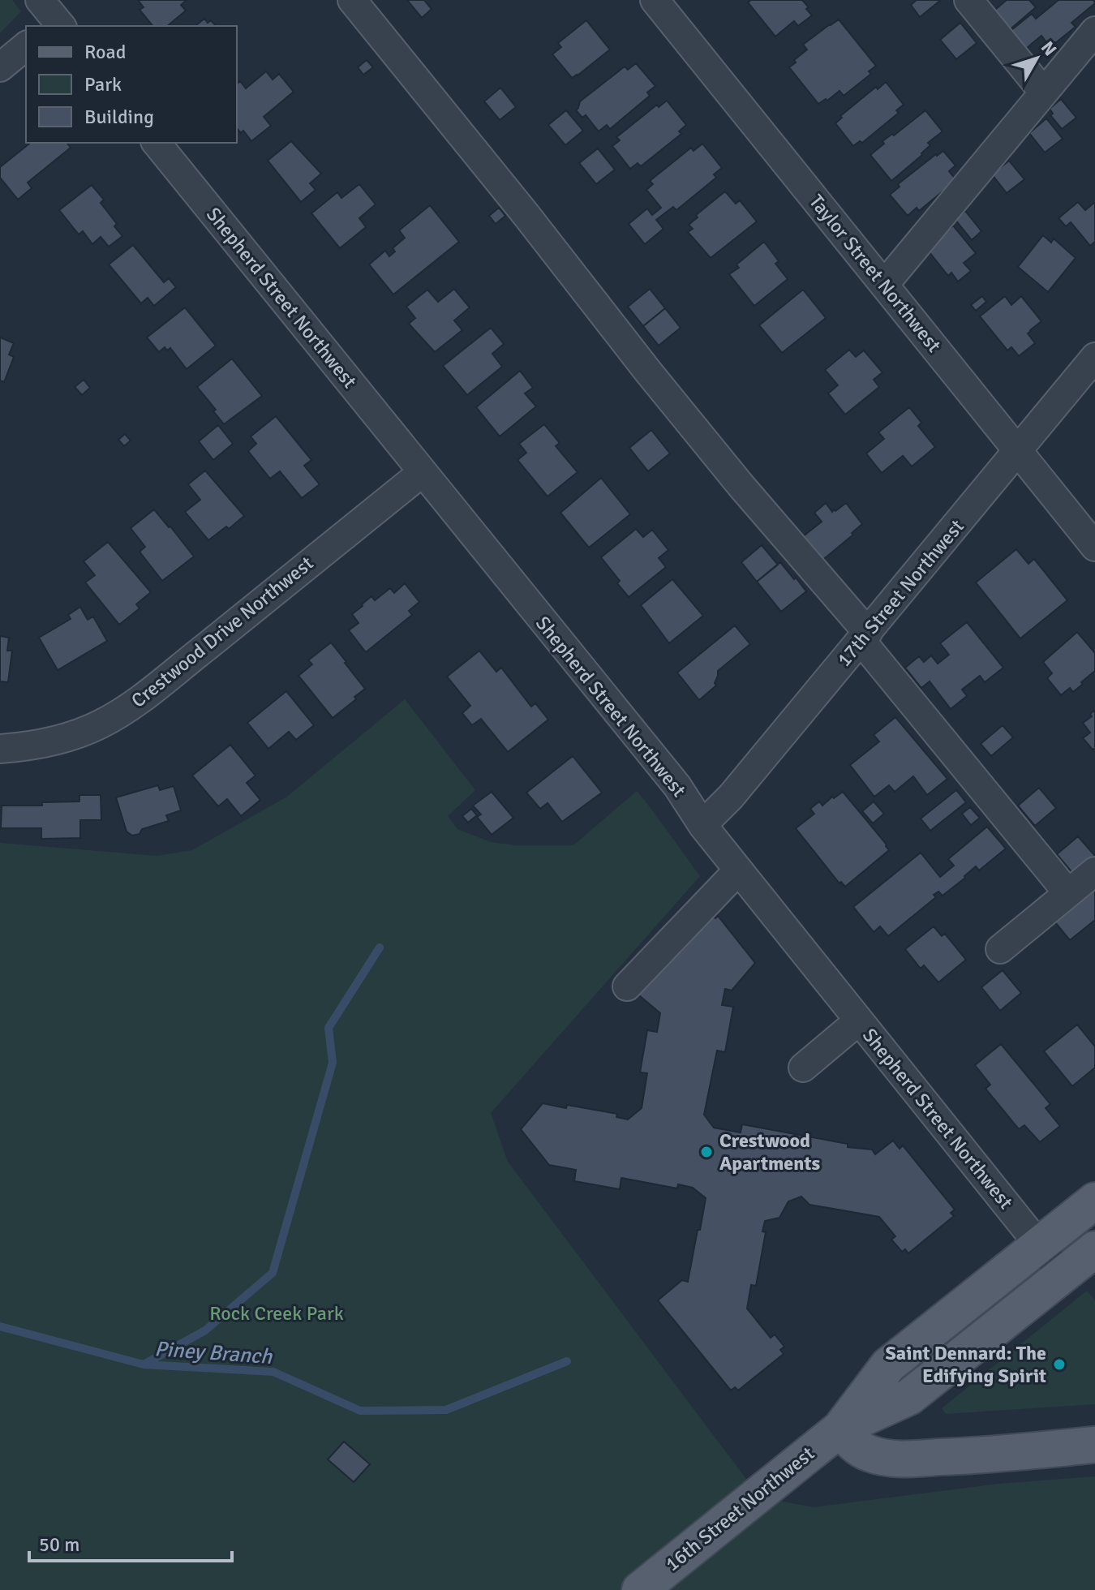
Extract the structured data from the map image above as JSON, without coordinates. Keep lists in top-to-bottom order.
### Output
{
  "streets": {
    "main road": ["16th Street Northwest"],
    "street": [
      "Taylor Street Northwest",
      "Shepherd Street Northwest",
      "17th Street Northwest",
      "Crestwood Drive Northwest"
    ]
  },
  "crossings": [
    ["Taylor Street Northwest", "17th Street Northwest"],
    ["Shepherd Street Northwest", "17th Street Northwest"],
    ["Shepherd Street Northwest", "Crestwood Drive Northwest"],
    ["Shepherd Street Northwest", "16th Street Northwest"]
  ],
  "water": ["Piney Branch"],
  "parks": ["Rock Creek Park"],
  "places": ["Crestwood Apartments", "Saint Dennard: The Edifying Spirit"],
  "legend": ["Road", "Park", "Building"],
  "scale_bar": "50 m",
  "north": "top right"
}
